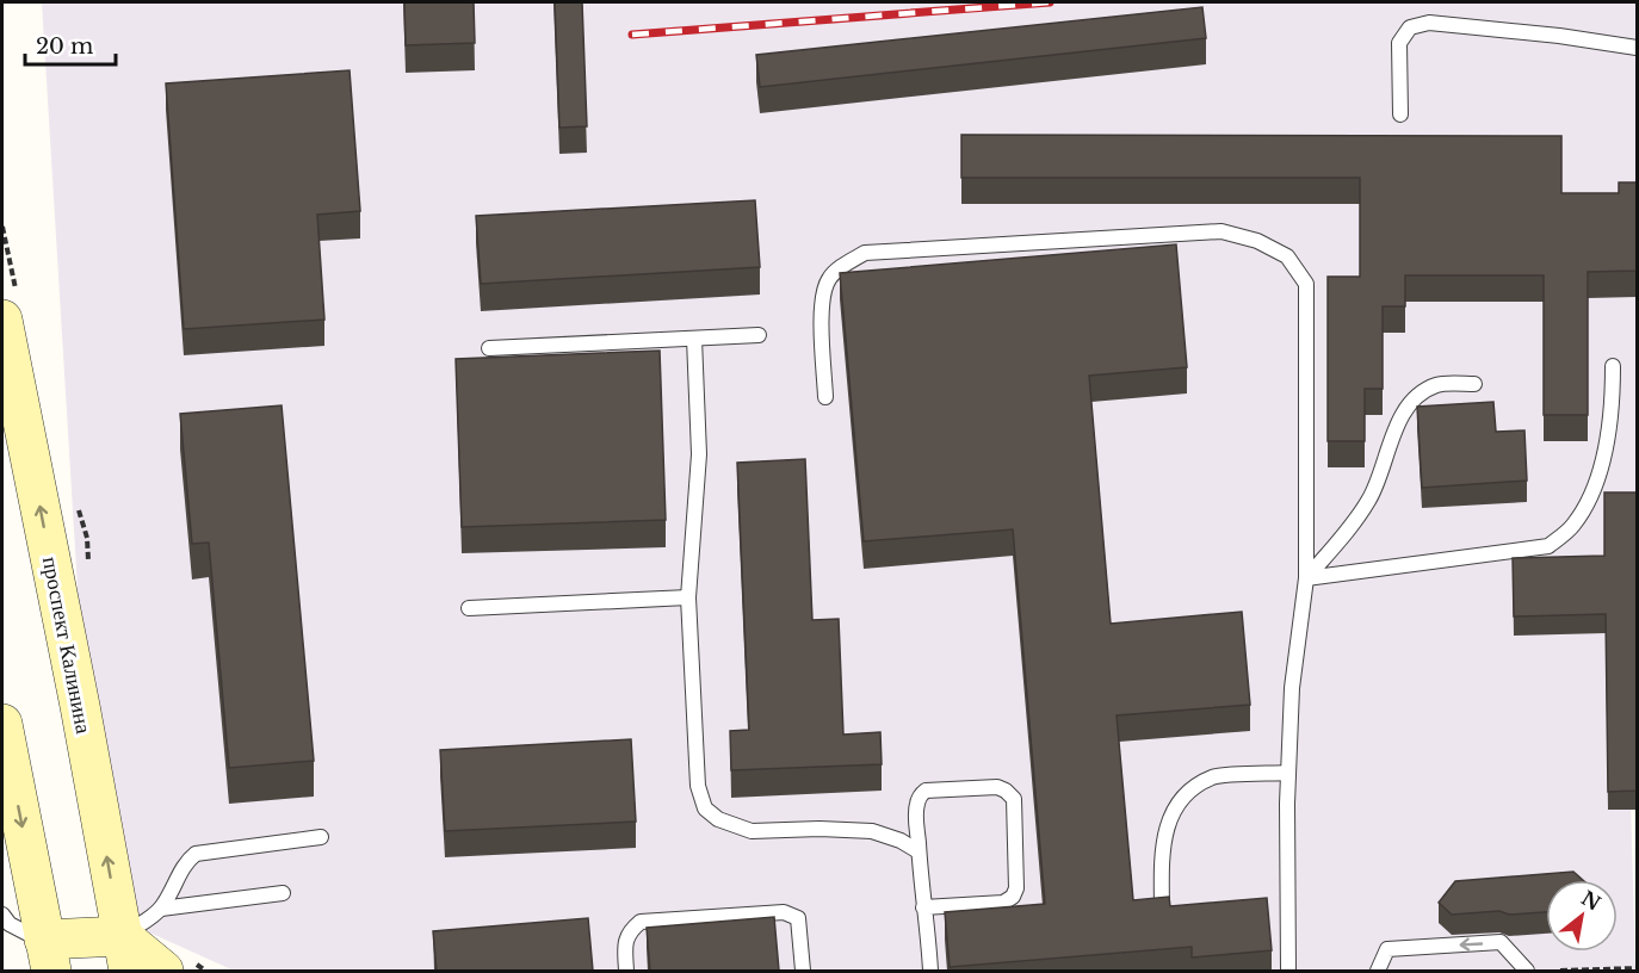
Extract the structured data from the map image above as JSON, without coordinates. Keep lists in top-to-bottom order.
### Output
{
  "streets": {
    "main road": ["проспект Калинина"]
  },
  "scale_bar": "20 m",
  "north": "top right"
}
